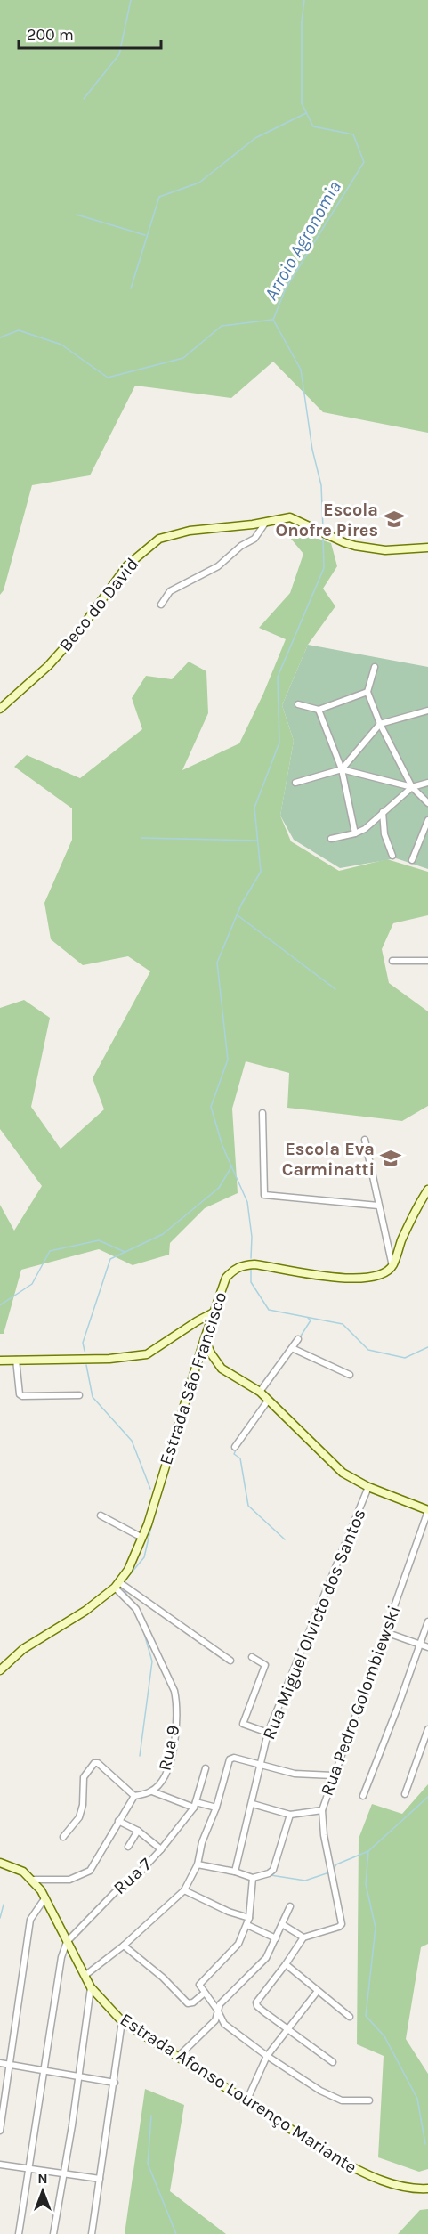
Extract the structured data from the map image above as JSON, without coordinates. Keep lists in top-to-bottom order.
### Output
{
  "streets": {
    "main road": ["Beco do David", "Estrada São Francisco", "Estrada Afonso Lourenço Mariante"],
    "street": [
      "Rua Miguel Olvicto dos Santos",
      "Rua Pedro Golombiewski",
      "Rua 9",
      "Rua 7"
    ]
  },
  "crossings": [
    ["Estrada São Francisco", "Rua 9"],
    ["Rua 7", "Estrada Afonso Lourenço Mariante"]
  ],
  "water": ["Arroio Agronomia"],
  "places": {
    "school or university": ["Escola Onofre Pires", "Escola Eva Carminatti"]
  },
  "scale_bar": "200 m",
  "north": "top"
}
